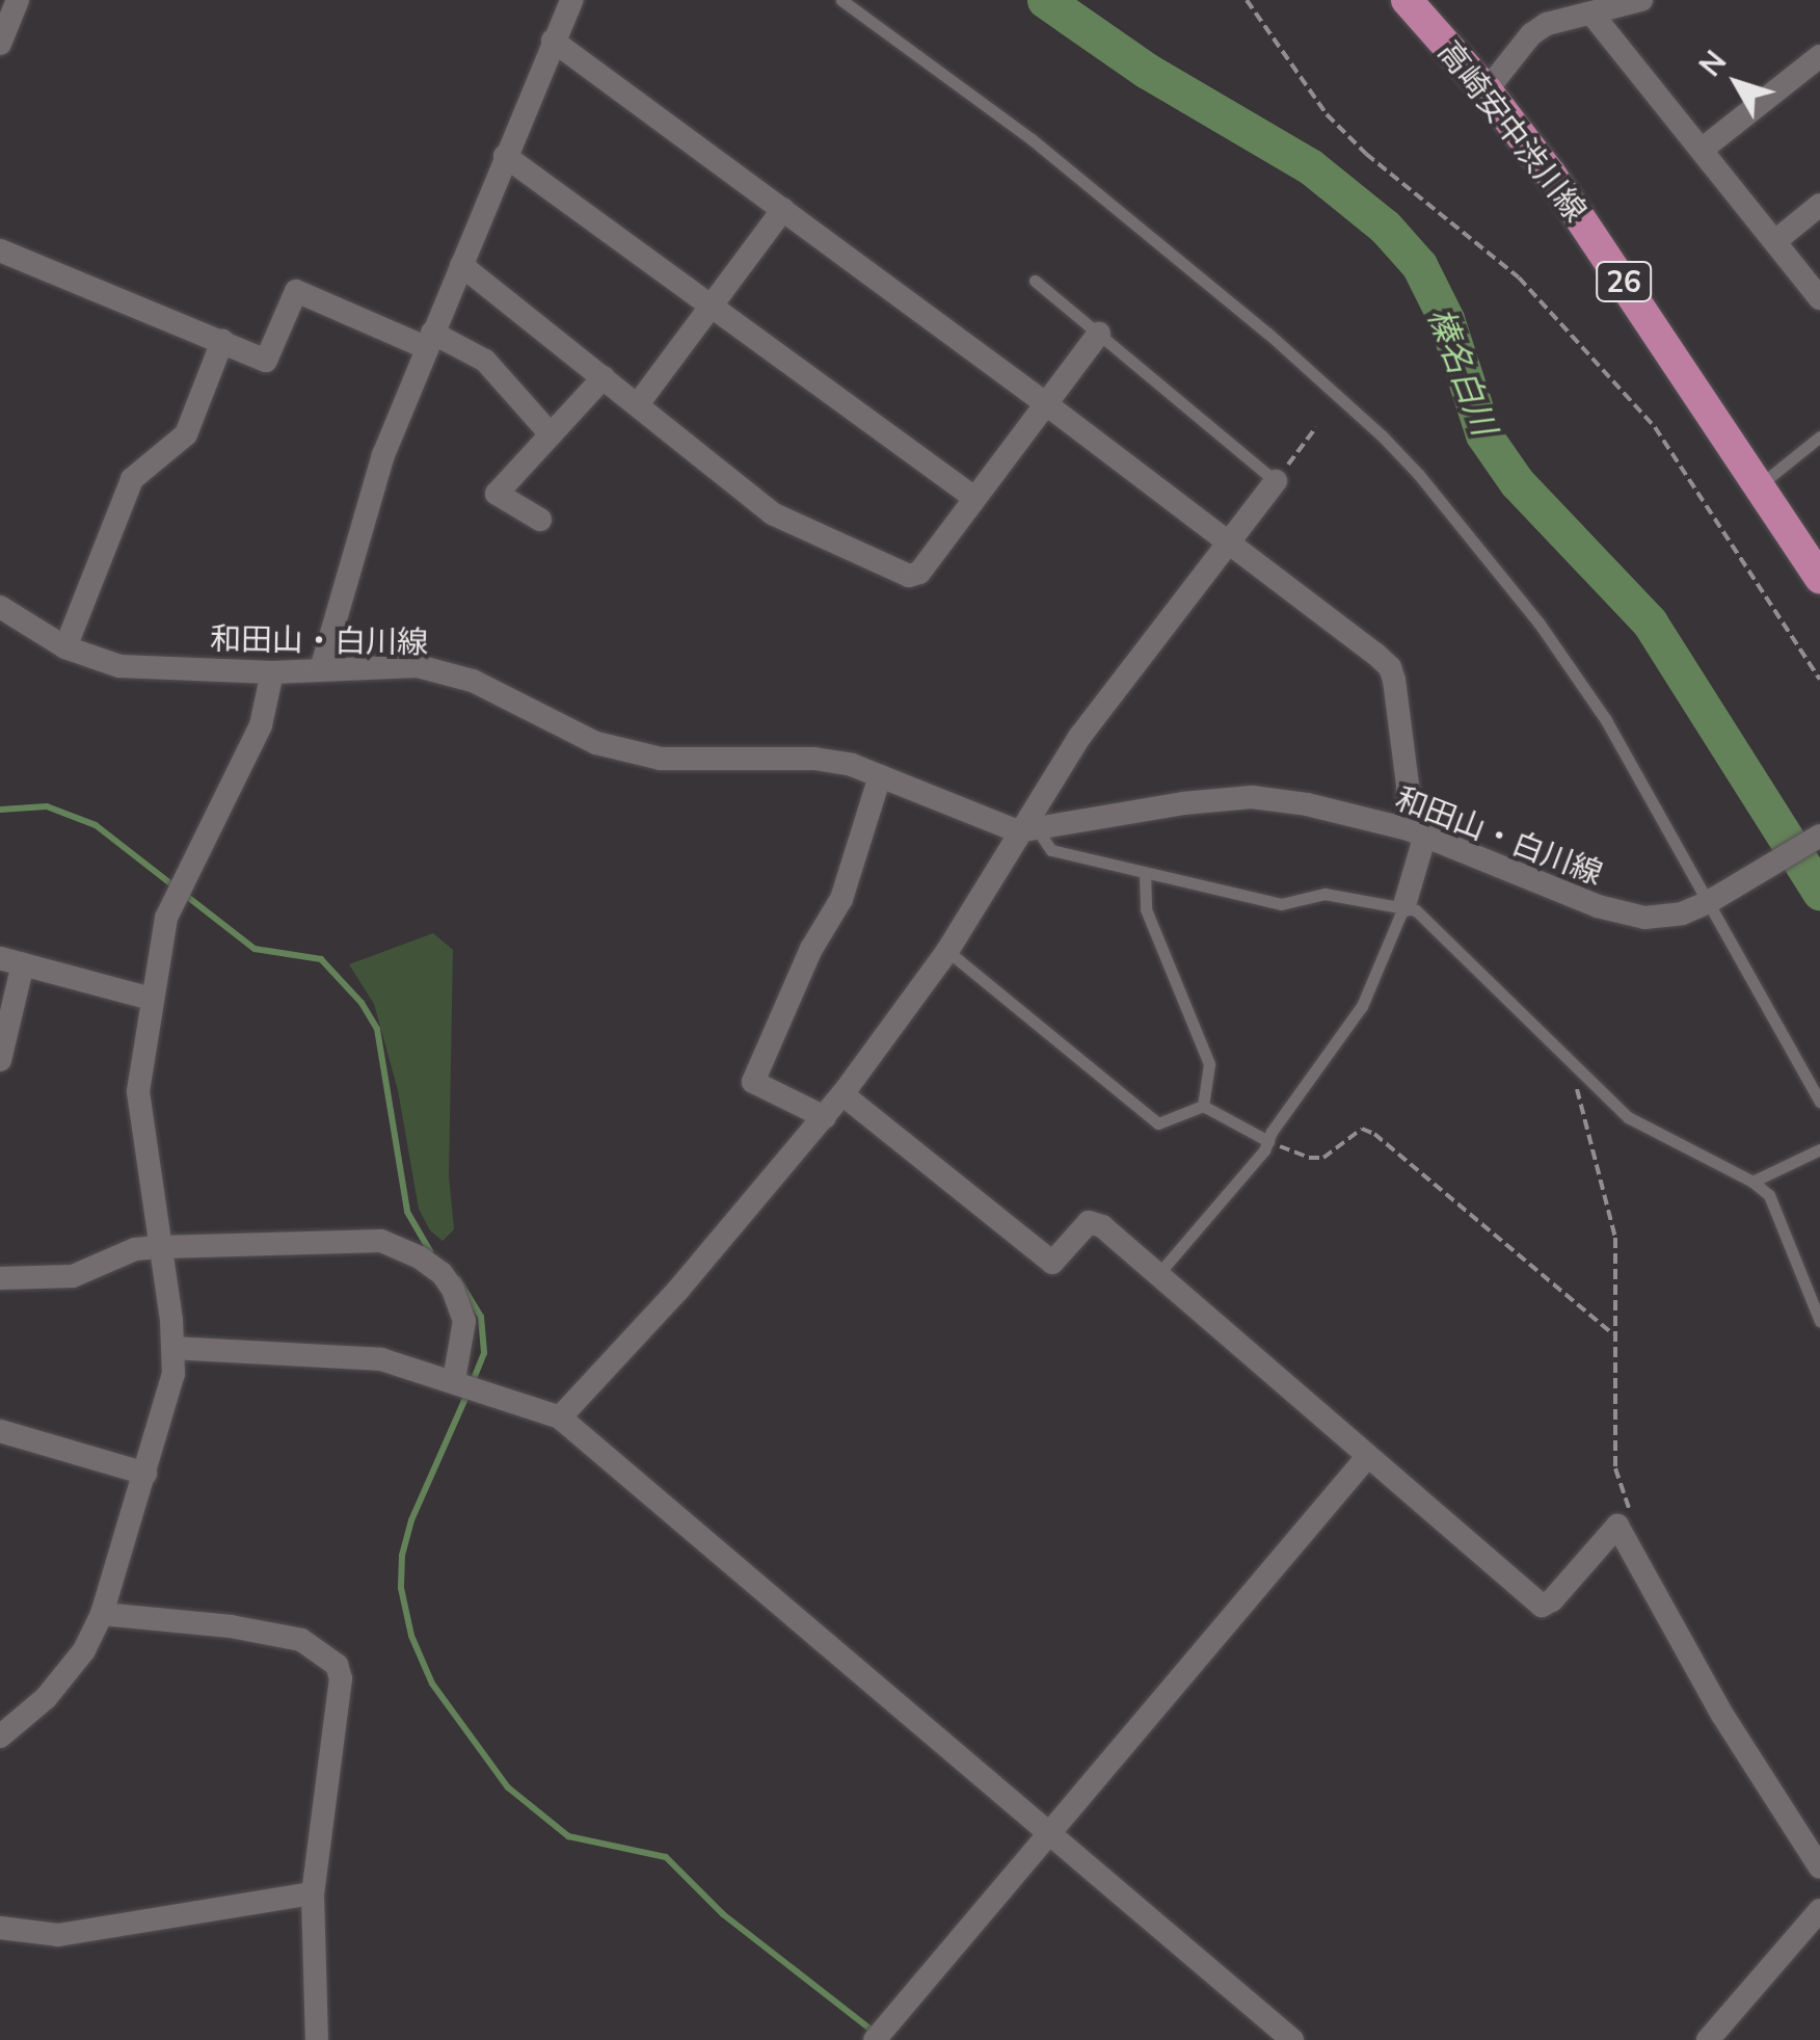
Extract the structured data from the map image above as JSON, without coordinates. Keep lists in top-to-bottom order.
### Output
{
  "streets": {
    "main road": ["高崎安中渋川線", "26"],
    "street": ["和田山・白川線"]
  },
  "water": ["榛名白川"],
  "north": "top left"
}
